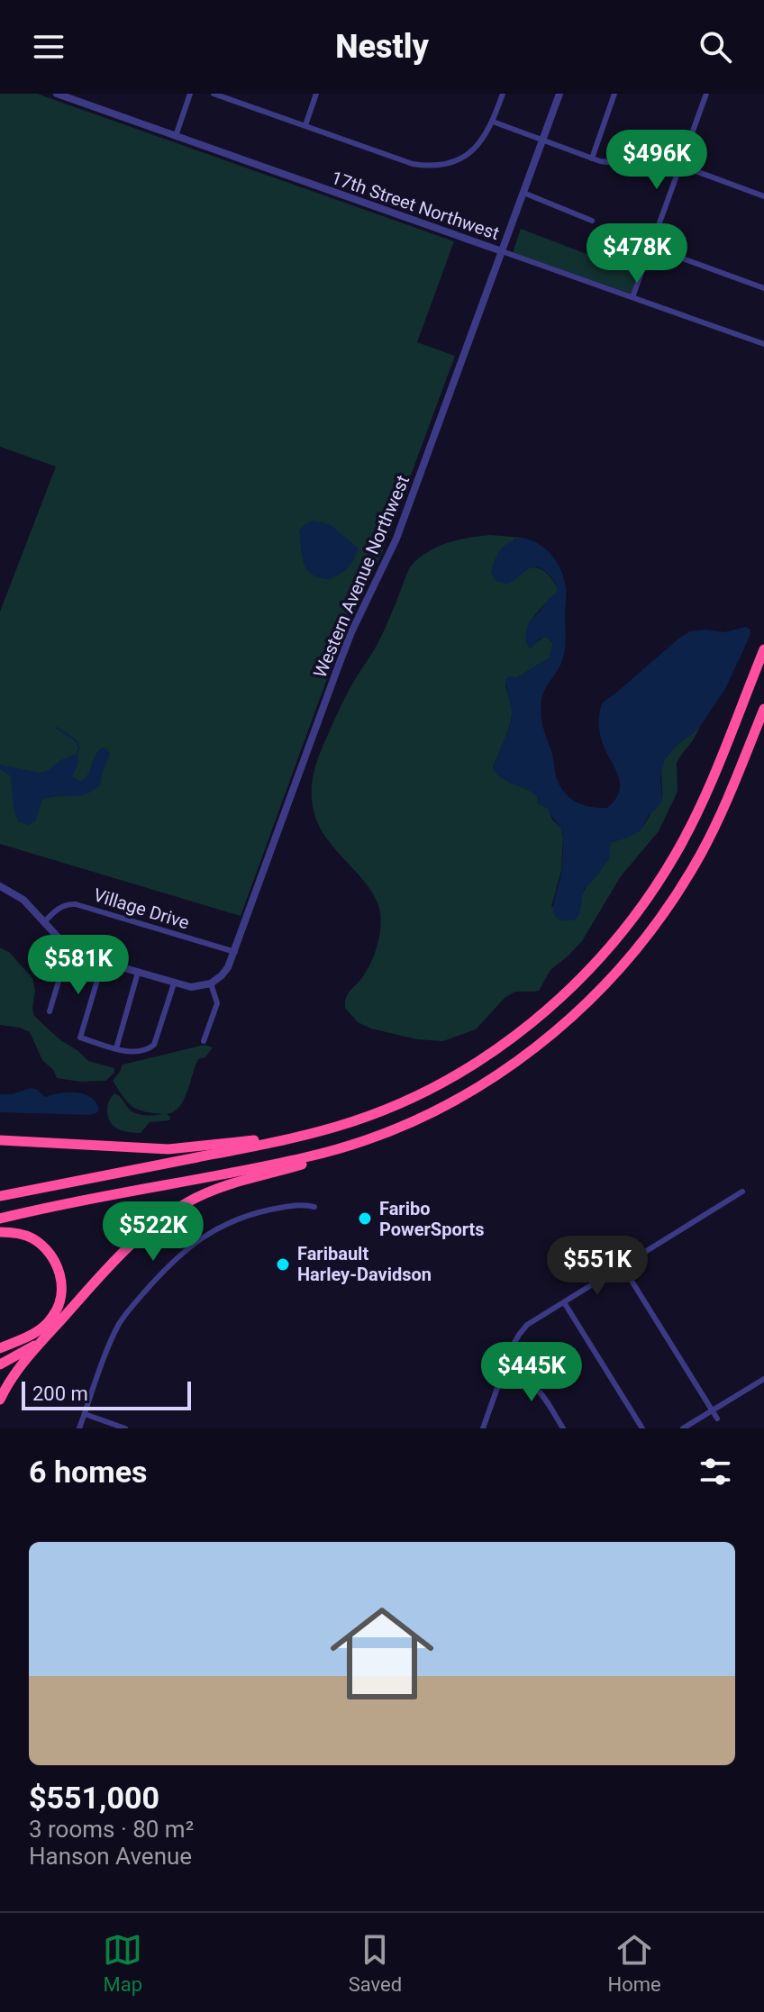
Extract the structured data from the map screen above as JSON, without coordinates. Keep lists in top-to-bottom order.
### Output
{
  "streets": {
    "street": ["17th Street Northwest", "Western Avenue Northwest", "Village Drive"]
  },
  "crossings": [
    ["17th Street Northwest", "Western Avenue Northwest"],
    ["Western Avenue Northwest", "Village Drive"]
  ],
  "places": ["Faribo PowerSports", "Faribault Harley-Davidson"],
  "scale_bar": "200 m",
  "page": {
    "header": "Nestly",
    "price": [
      "$496K",
      "$478K",
      "$581K",
      "$522K",
      "$551K",
      "$445K"
    ],
    "scale": "200 m",
    "heading": "6 homes",
    "list": [
      {
        "name": "$551,000",
        "note": "3 rooms · 80 m² · Hanson Avenue"
      }
    ],
    "tabs": ["Map", "Saved", "Home"]
  }
}
